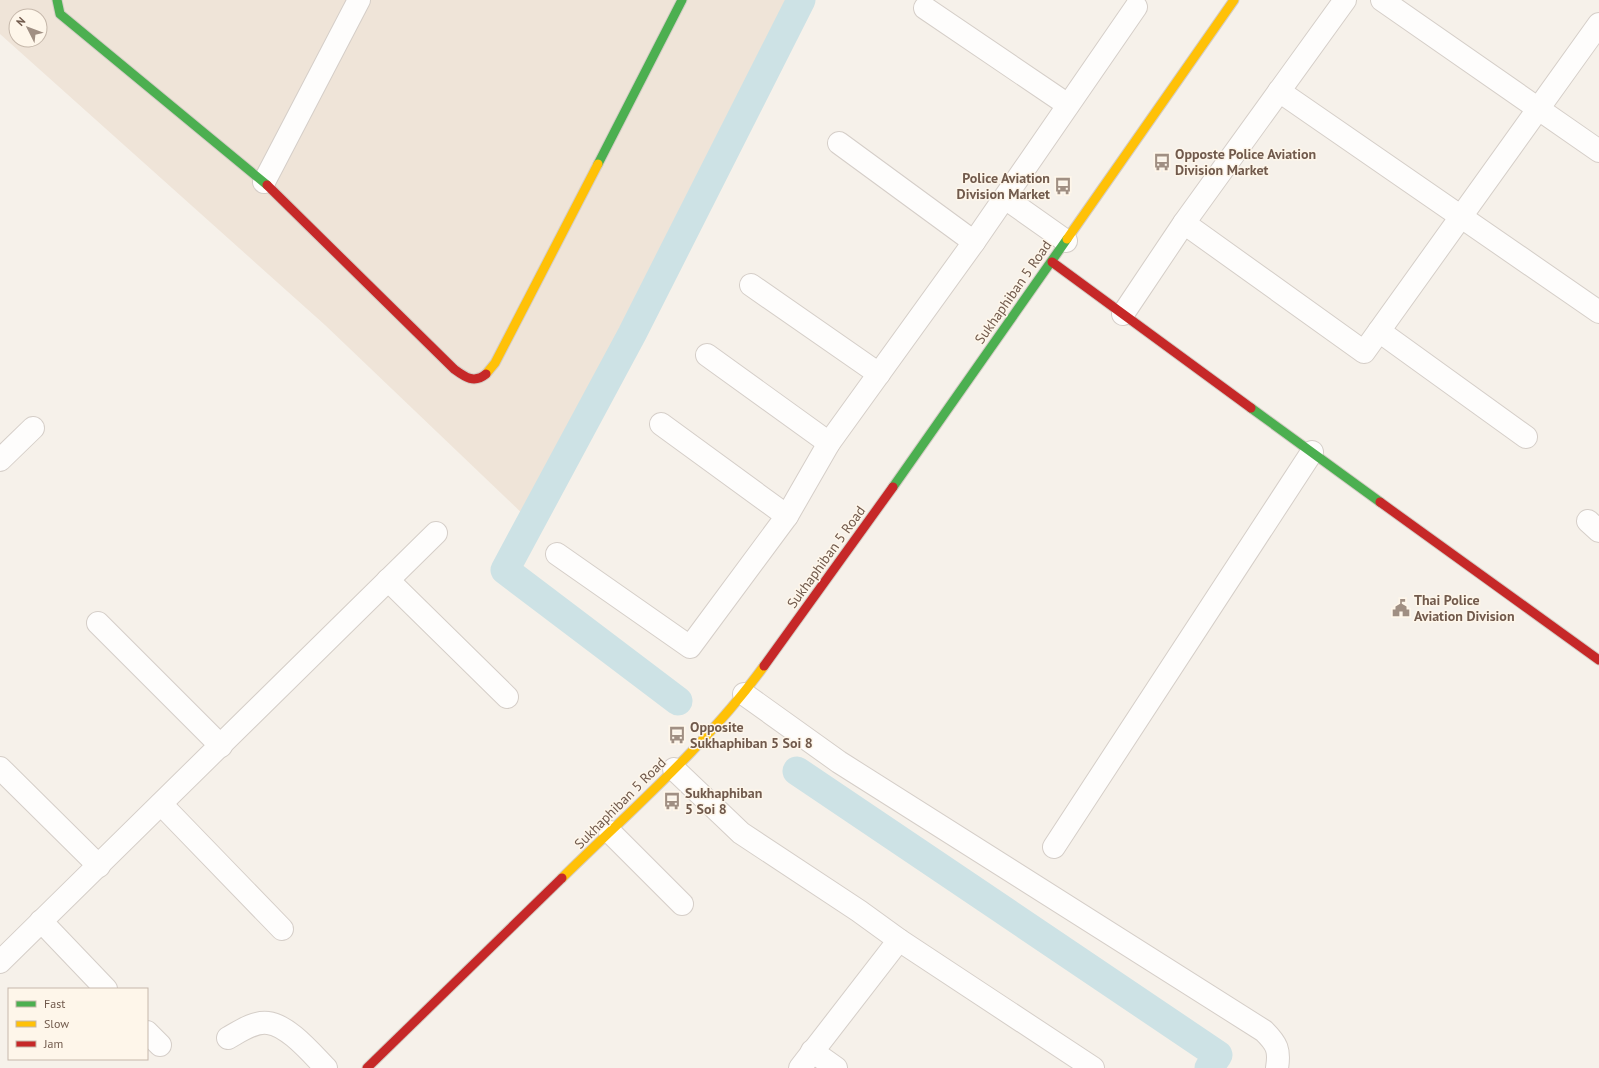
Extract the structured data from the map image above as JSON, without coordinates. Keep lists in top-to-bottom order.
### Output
{
  "streets": {
    "street": ["Sukhaphiban 5 Road"]
  },
  "places": {
    "bus stop": [
      "Opposte Police Aviation Division Market",
      "Police Aviation Division Market",
      "Opposite Sukhaphiban 5 Soi 8",
      "Sukhaphiban 5 Soi 8"
    ],
    "public building": ["Thai Police Aviation Division"]
  },
  "legend": ["Fast", "Slow", "Jam"],
  "north": "top left"
}
